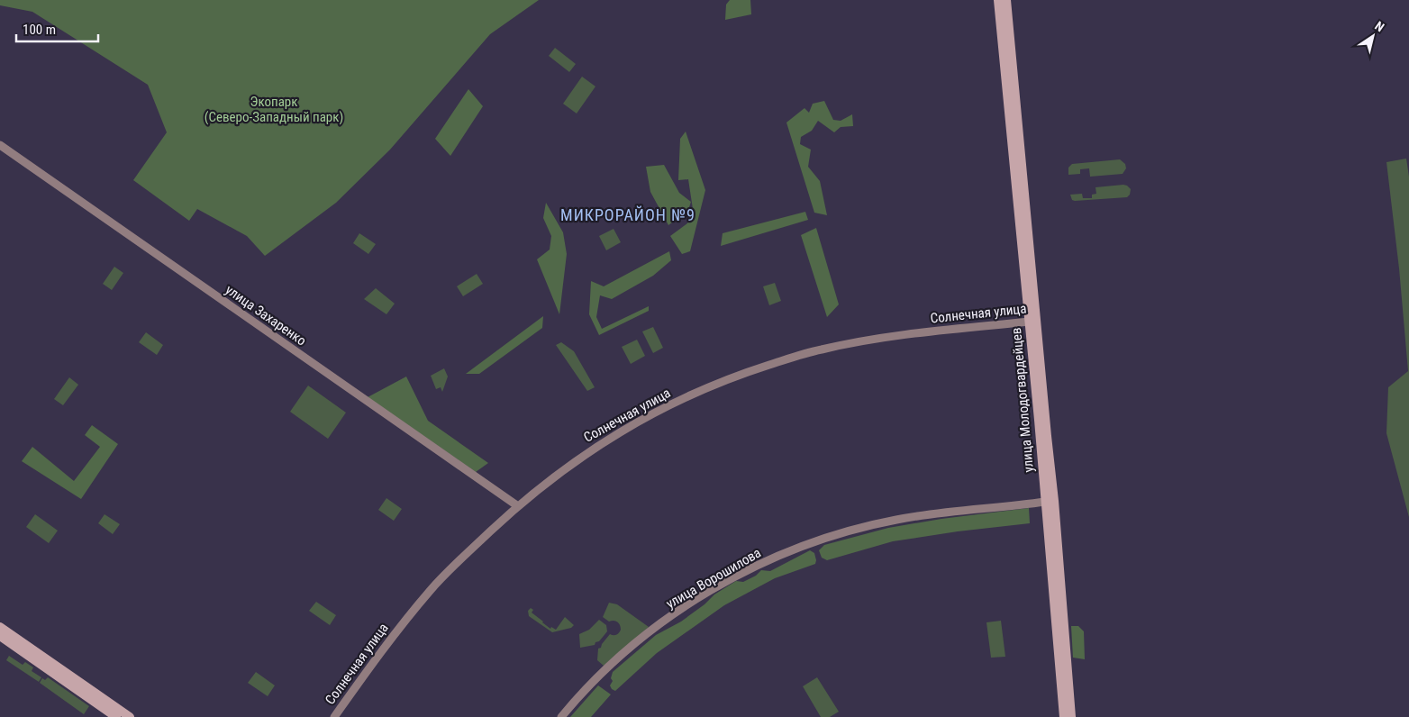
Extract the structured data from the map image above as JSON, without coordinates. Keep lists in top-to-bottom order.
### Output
{
  "streets": {
    "main road": ["улица Молодогвардейцев"],
    "street": ["Солнечная улица", "улица Захаренко", "улица Ворошилова"]
  },
  "crossings": [
    ["Солнечная улица", "улица Захаренко"],
    ["Солнечная улица", "улица Молодогвардейцев"],
    ["улица Молодогвардейцев", "улица Ворошилова"]
  ],
  "districts": ["МИКРОРАЙОН №9"],
  "parks": ["Экопарк (Северо-Западный парк)"],
  "scale_bar": "100 m",
  "north": "top right"
}
